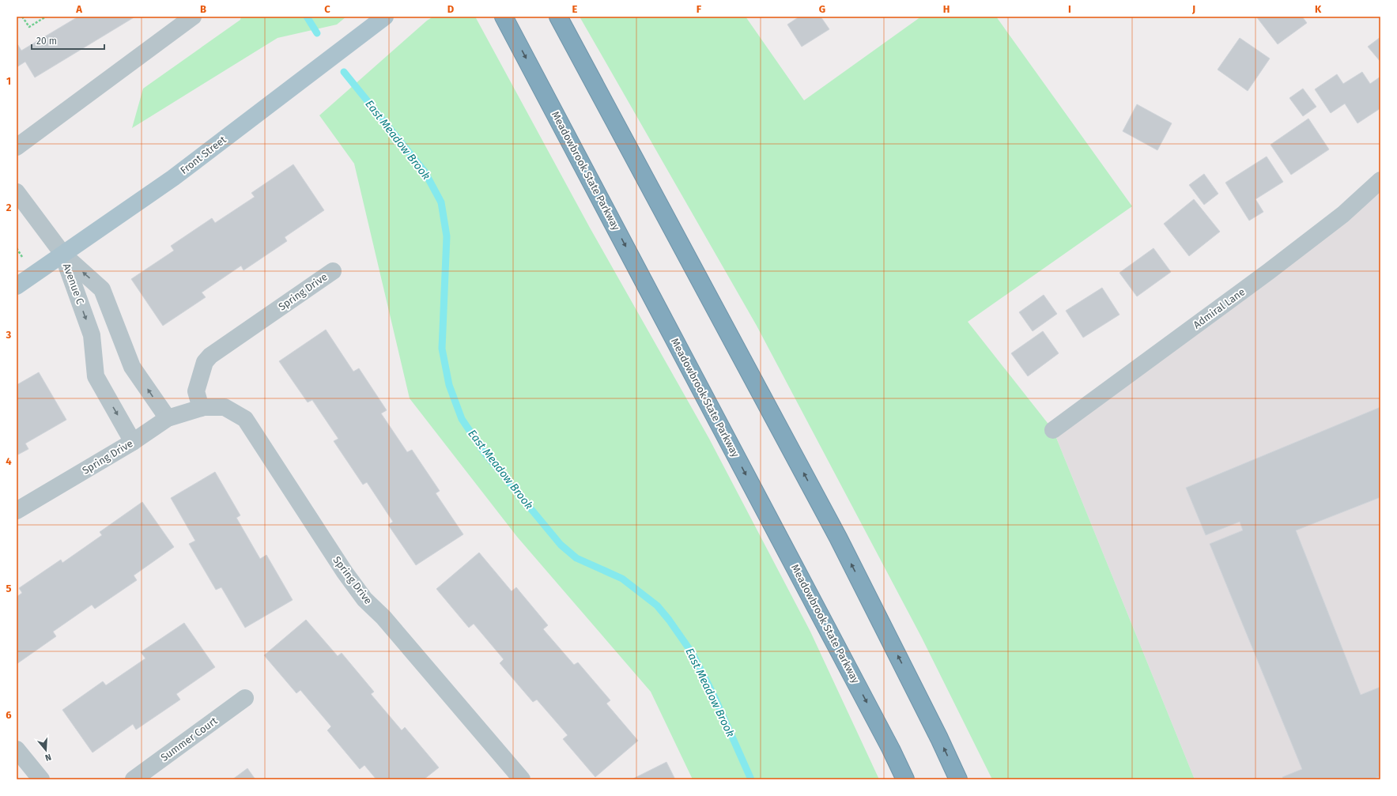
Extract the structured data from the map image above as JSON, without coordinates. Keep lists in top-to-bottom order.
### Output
{
  "streets": {
    "highway": ["Meadowbrook State Parkway"],
    "main road": ["Front Street"],
    "street": [
      "Avenue C",
      "Spring Drive",
      "Admiral Lane",
      "Summer Court"
    ]
  },
  "crossings": [
    ["Front Street", "Avenue C"],
    ["Avenue C", "Spring Drive"]
  ],
  "water": ["East Meadow Brook"],
  "scale_bar": "20 m",
  "north": "bottom",
  "grid": {
    "columns": [
      "A",
      "B",
      "C",
      "D",
      "E",
      "F",
      "G",
      "H",
      "I",
      "J",
      "K"
    ],
    "rows": [
      "1",
      "2",
      "3",
      "4",
      "5",
      "6"
    ]
  }
}
